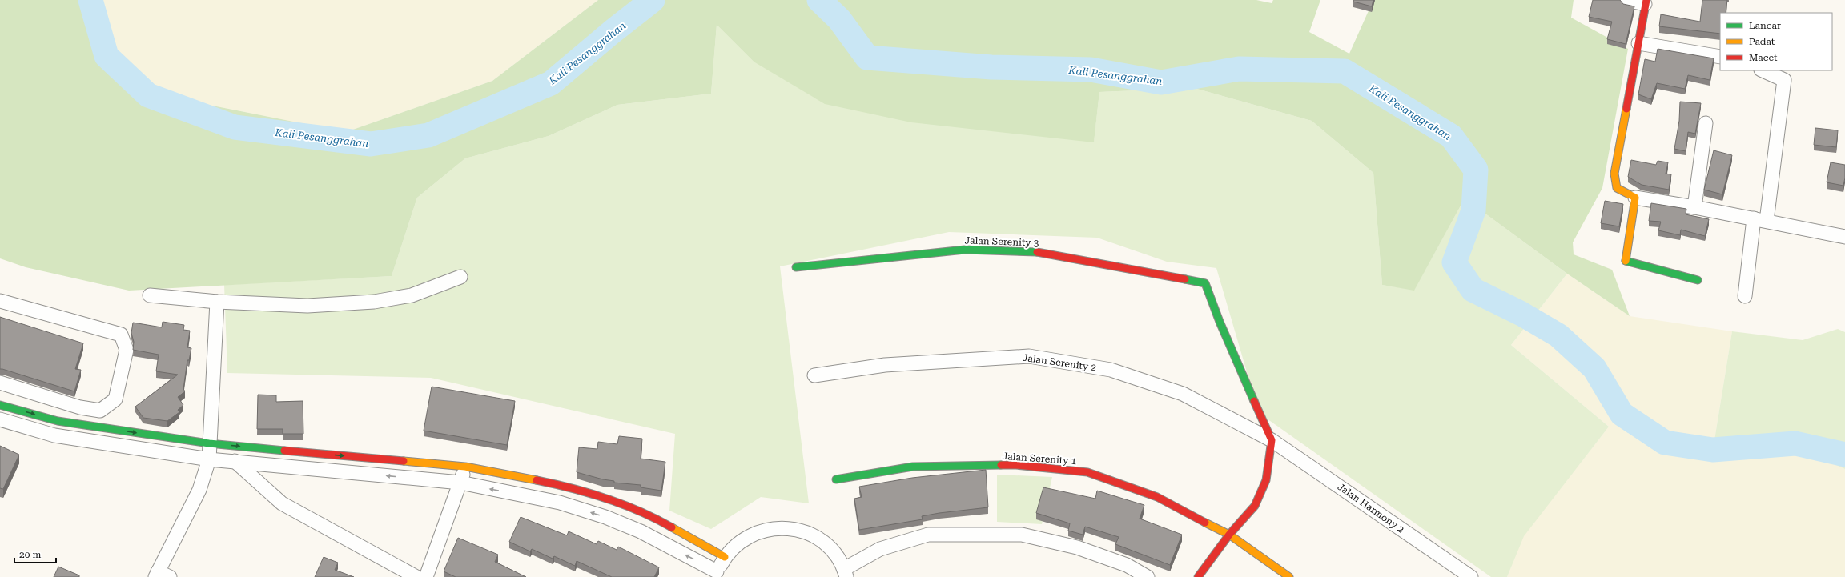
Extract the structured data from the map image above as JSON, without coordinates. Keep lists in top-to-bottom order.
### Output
{
  "streets": {
    "street": [
      "Jalan Serenity 3",
      "Jalan Serenity 2",
      "Jalan Serenity 1",
      "Jalan Harmony 2"
    ]
  },
  "crossings": [
    ["Jalan Serenity 3", "Jalan Serenity 2"],
    ["Jalan Serenity 3", "Jalan Harmony 2"],
    ["Jalan Serenity 2", "Jalan Harmony 2"]
  ],
  "water": ["Kali Pesanggrahan"],
  "legend": ["Lancar", "Padat", "Macet"],
  "scale_bar": "20 m"
}
